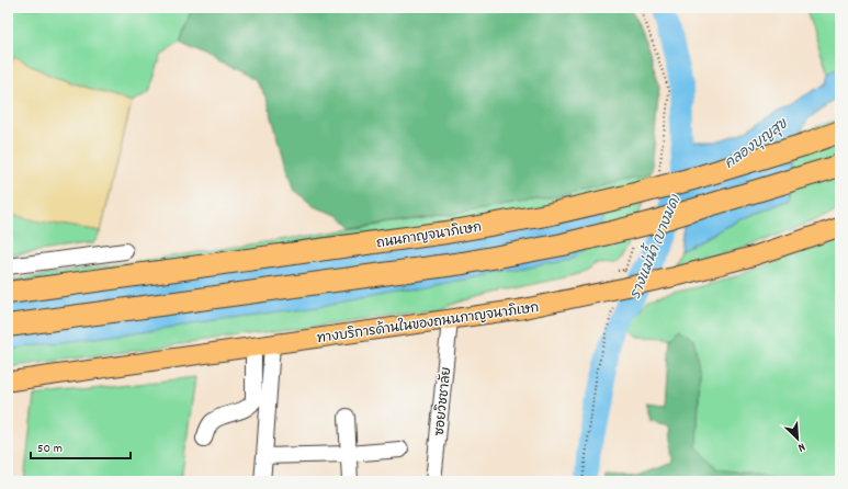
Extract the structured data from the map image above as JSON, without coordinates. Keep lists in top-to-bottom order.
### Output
{
  "streets": {
    "highway": ["ถนนกาญจนาภิเษก"],
    "main road": ["ทางบริการด้านในของถนนกาญจนาภิเษก"],
    "street": ["ซอยวิชชาลัย"]
  },
  "crossings": [
    ["ทางบริการด้านในของถนนกาญจนาภิเษก", "ซอยวิชชาลัย"]
  ],
  "water": ["คลองบุญสุข", "รางแม่น้ำ (บางมด)"],
  "scale_bar": "50 m",
  "north": "bottom right"
}
